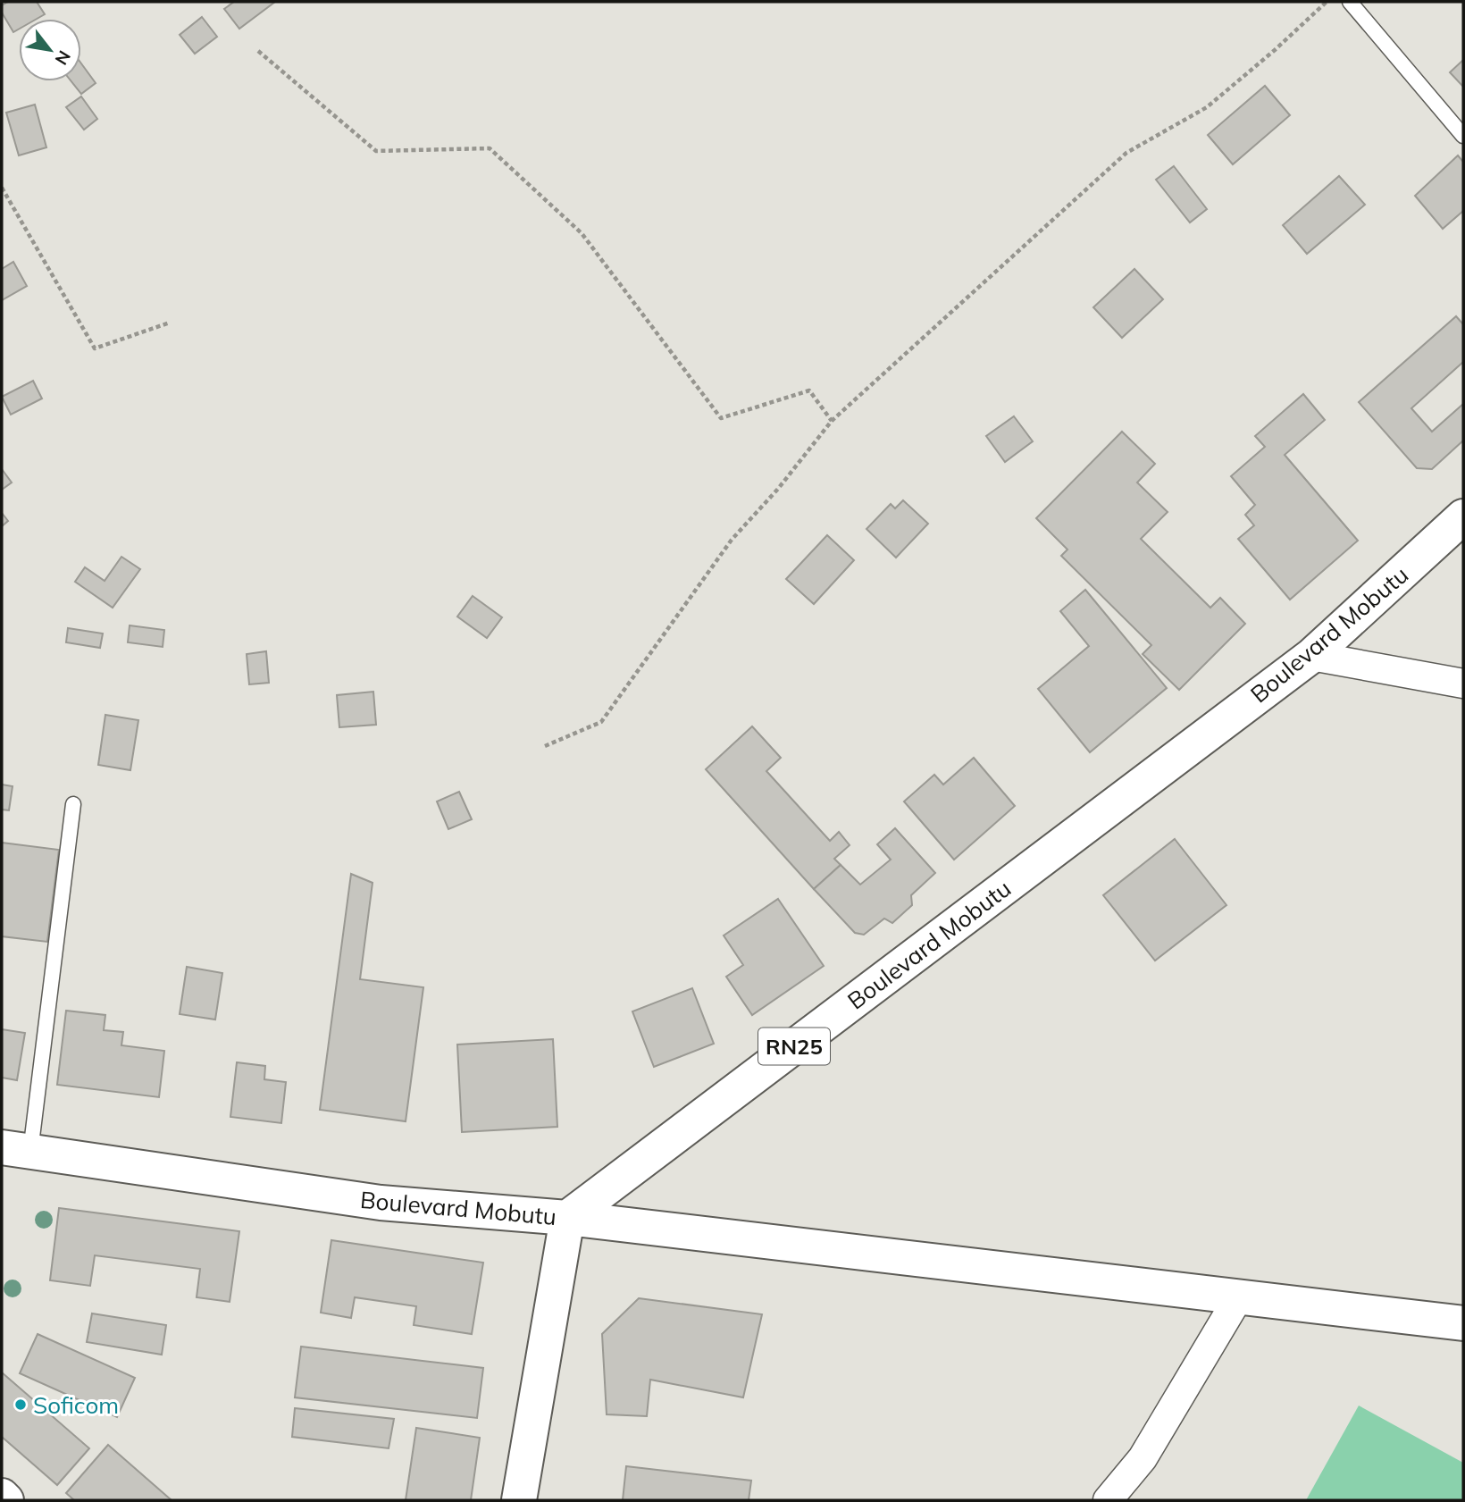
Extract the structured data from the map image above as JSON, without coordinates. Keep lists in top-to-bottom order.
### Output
{
  "streets": {
    "main road": ["Boulevard Mobutu", "RN25"]
  },
  "places": ["Soficom"],
  "north": "bottom right"
}
